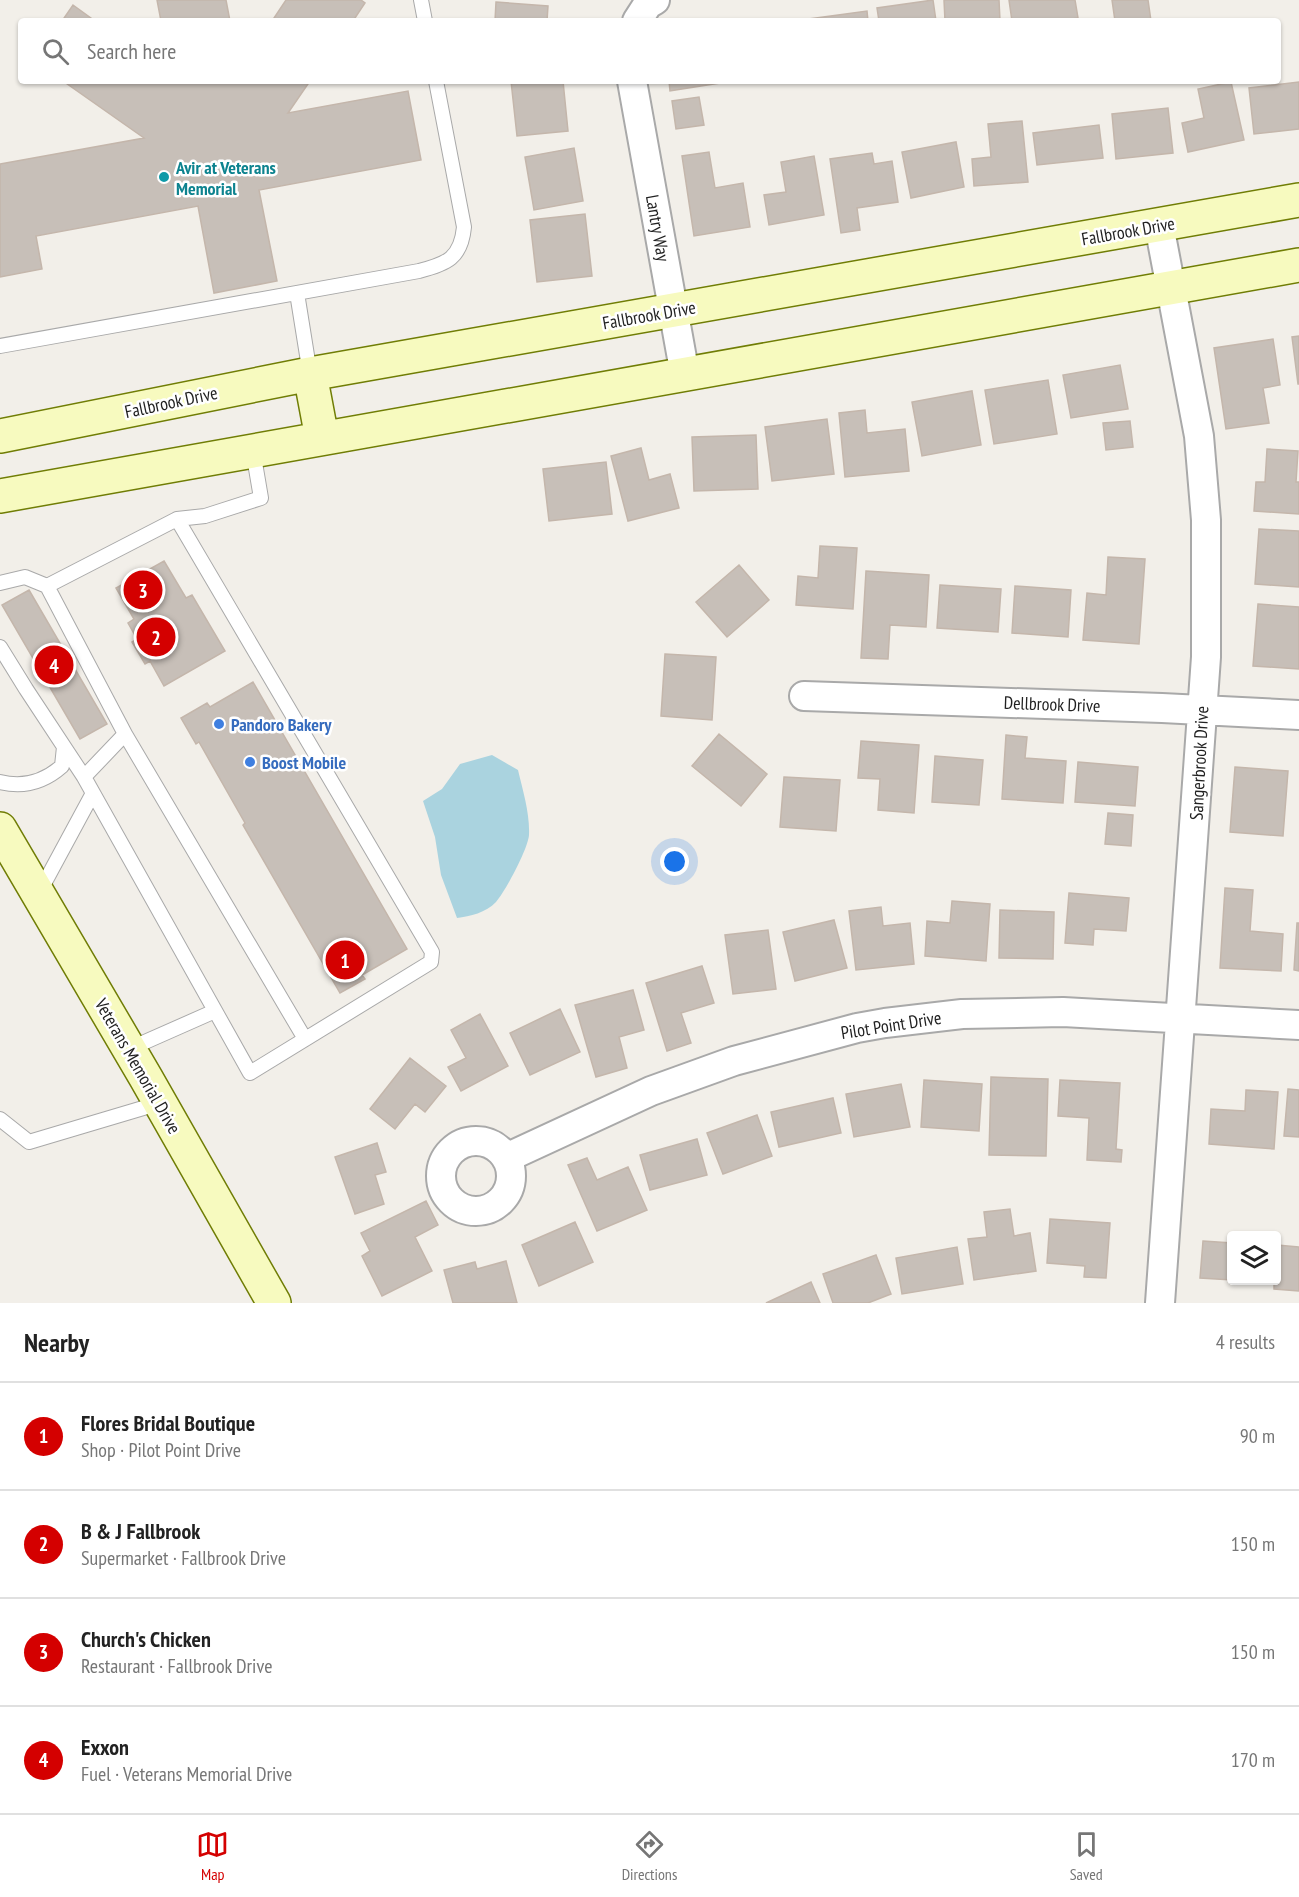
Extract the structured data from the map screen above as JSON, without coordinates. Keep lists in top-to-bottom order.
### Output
{
  "streets": {
    "main road": ["Fallbrook Drive", "Veterans Memorial Drive"],
    "street": [
      "Lantry Way",
      "Dellbrook Drive",
      "Sangerbrook Drive",
      "Pilot Point Drive"
    ]
  },
  "crossings": [
    ["Lantry Way", "Fallbrook Drive"],
    ["Fallbrook Drive", "Sangerbrook Drive"],
    ["Dellbrook Drive", "Sangerbrook Drive"],
    ["Sangerbrook Drive", "Pilot Point Drive"]
  ],
  "places": ["Avir at Veterans Memorial", "Pandoro Bakery", "Boost Mobile"],
  "page": {
    "search": "Search here",
    "pins": [
      "3",
      "2",
      "4",
      "1"
    ],
    "heading": ["Nearby", "4 results"],
    "list": [
      {
        "mark": "1",
        "name": "Flores Bridal Boutique",
        "note": "Shop · Pilot Point Drive",
        "value": "90 m"
      },
      {
        "mark": "2",
        "name": "B & J Fallbrook",
        "note": "Supermarket · Fallbrook Drive",
        "value": "150 m"
      },
      {
        "mark": "3",
        "name": "Church's Chicken",
        "note": "Restaurant · Fallbrook Drive",
        "value": "150 m"
      },
      {
        "mark": "4",
        "name": "Exxon",
        "note": "Fuel · Veterans Memorial Drive",
        "value": "170 m"
      }
    ],
    "nav": ["Map", "Directions", "Saved"]
  }
}
